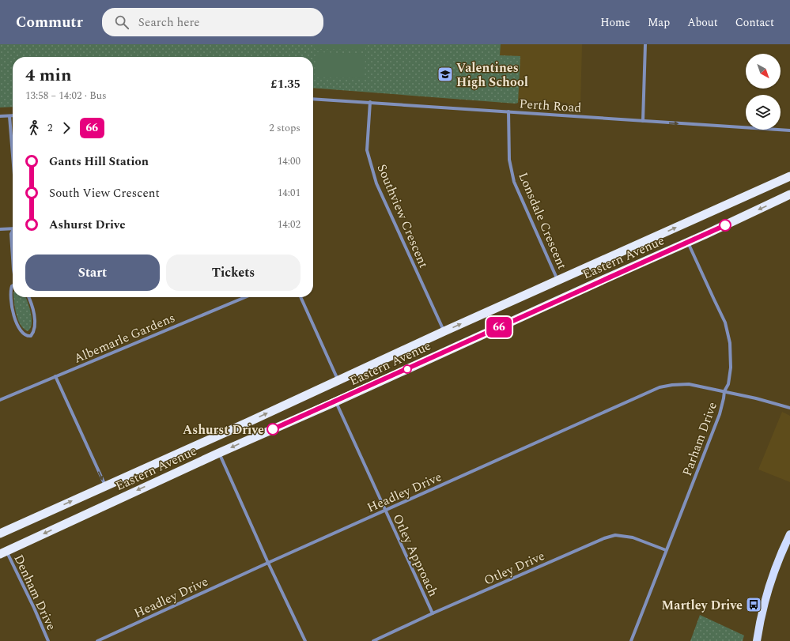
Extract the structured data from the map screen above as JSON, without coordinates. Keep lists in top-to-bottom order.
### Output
{
  "streets": {
    "highway": ["Eastern Avenue"],
    "street": [
      "Perth Road",
      "Southview Crescent",
      "Lonsdale Crescent",
      "Albemarle Gardens",
      "Parham Drive",
      "Headley Drive",
      "Otley Approach",
      "Otley Drive",
      "Denham Drive"
    ]
  },
  "crossings": [
    ["Perth Road", "Southview Crescent"],
    ["Perth Road", "Lonsdale Crescent"],
    ["Southview Crescent", "Eastern Avenue"],
    ["Lonsdale Crescent", "Eastern Avenue"],
    ["Eastern Avenue", "Parham Drive"],
    ["Eastern Avenue", "Otley Approach"],
    ["Eastern Avenue", "Denham Drive"],
    ["Parham Drive", "Headley Drive"],
    ["Parham Drive", "Otley Drive"],
    ["Headley Drive", "Otley Approach"],
    ["Otley Approach", "Otley Drive"]
  ],
  "places": {
    "school or university": ["Valentines High School"],
    "other": ["Ashurst Drive"],
    "bus stop": ["Martley Drive"]
  },
  "lines": ["bus line 66"],
  "north": "bottom right",
  "page": {
    "header": "Commutr",
    "search": "Search here",
    "nav": [
      "Home",
      "Map",
      "About",
      "Contact"
    ],
    "on_map": "66",
    "heading": ["4 min", "13:58 – 14:02 · Bus", "£1.35"],
    "legs": ["2", "66", "2 stops"],
    "list": [
      {
        "name": "Gants Hill Station",
        "value": "14:00"
      },
      {
        "name": "South View Crescent",
        "value": "14:01"
      },
      {
        "name": "Ashurst Drive",
        "value": "14:02"
      }
    ],
    "buttons": ["Start", "Tickets"]
  }
}
